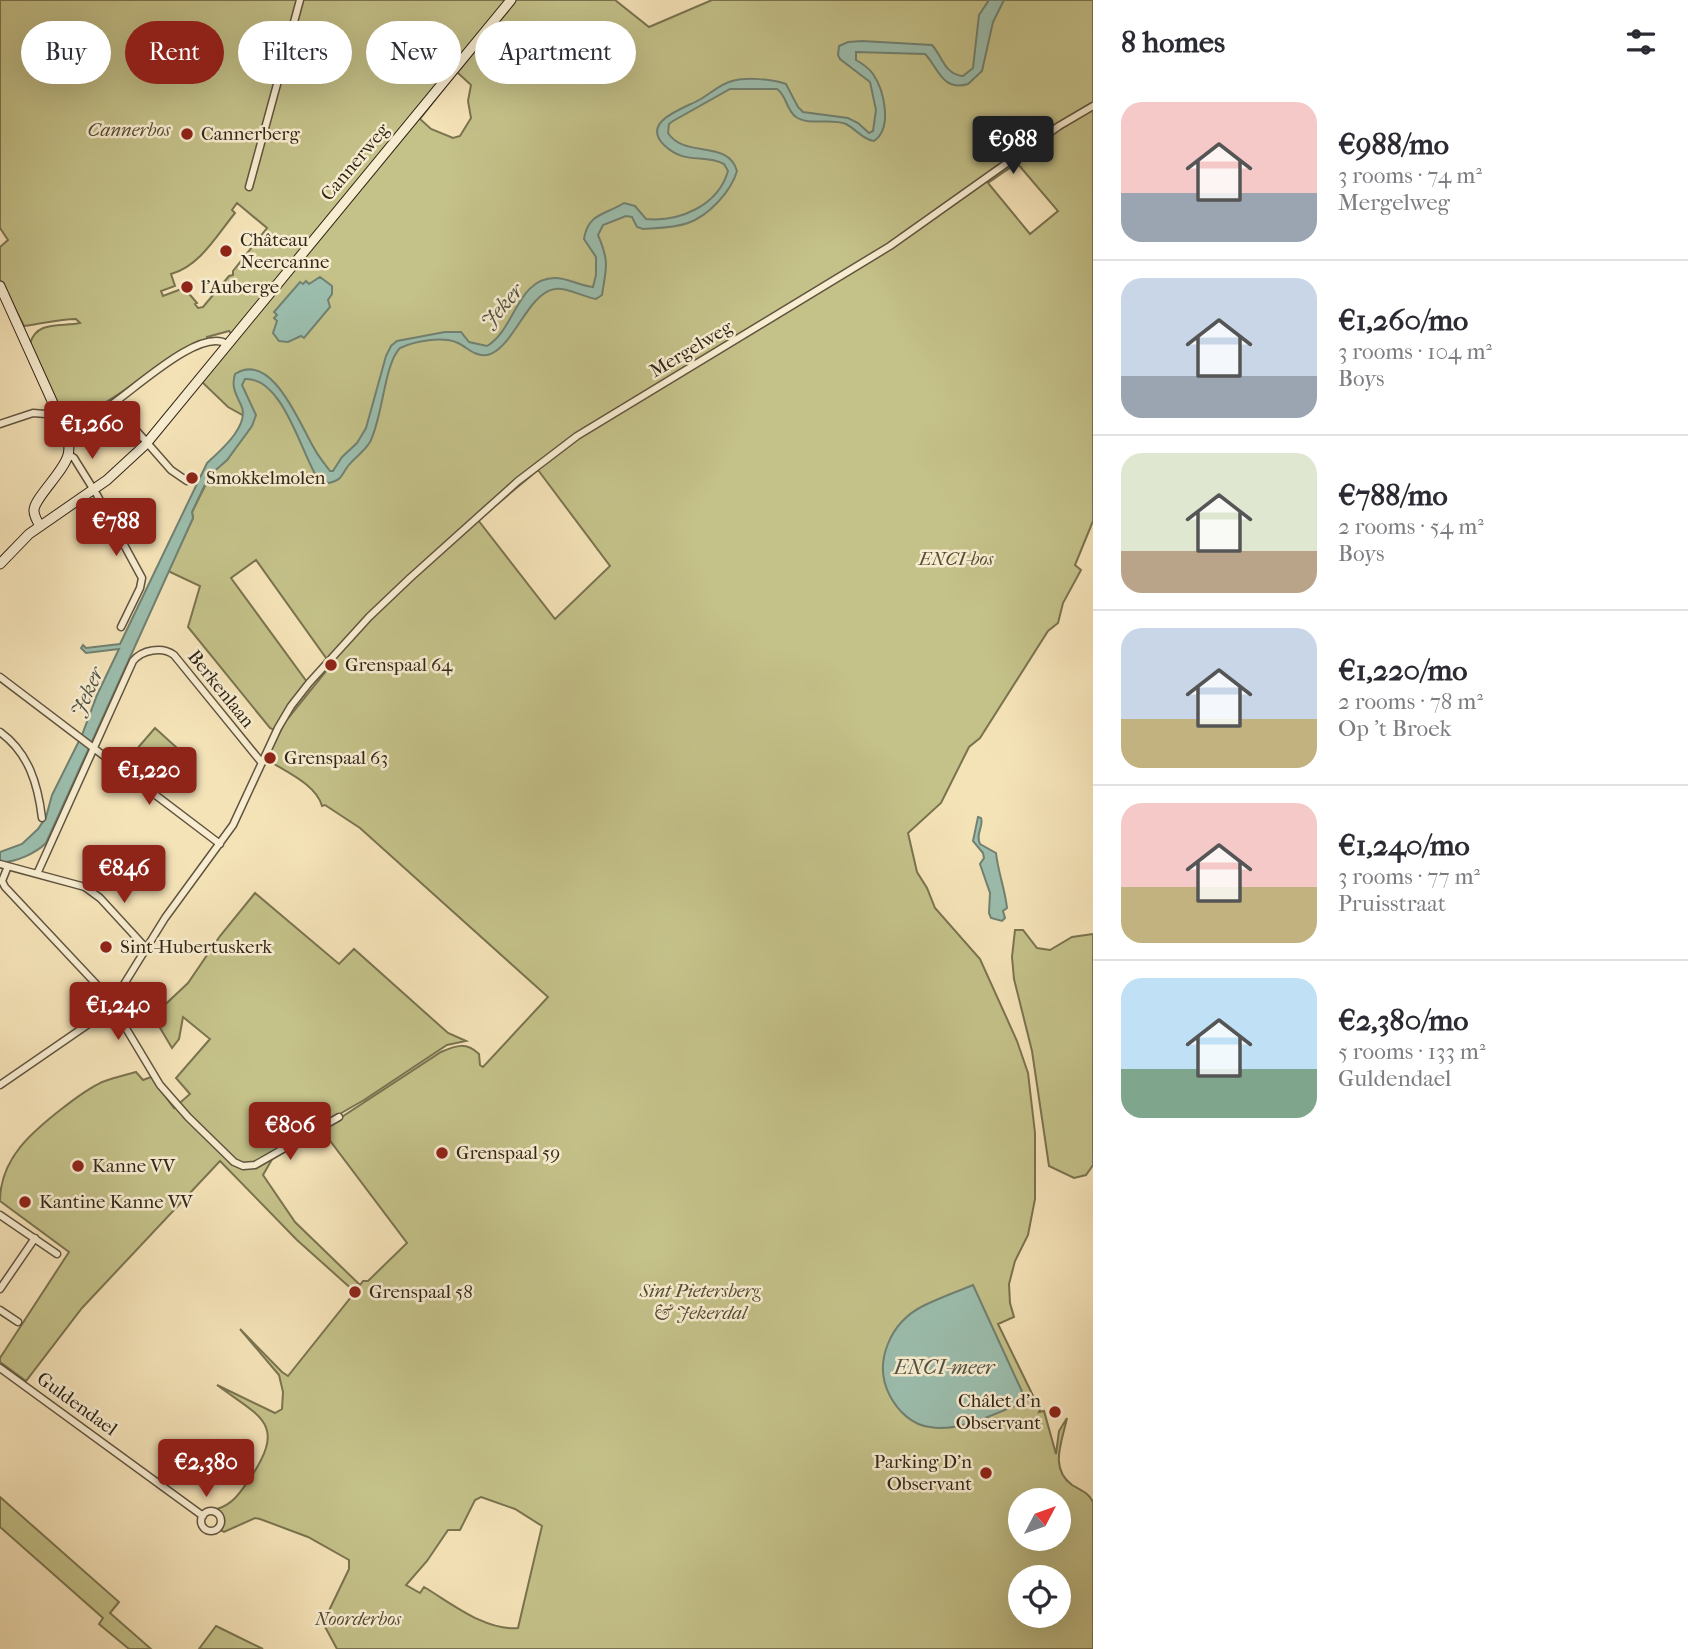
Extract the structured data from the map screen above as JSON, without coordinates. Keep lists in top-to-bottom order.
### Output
{
  "streets": {
    "main road": ["Cannerweg"],
    "street": ["Mergelweg", "Berkenlaan", "Guldendael"]
  },
  "crossings": [
    ["Mergelweg", "Berkenlaan"]
  ],
  "water": ["Jeker", "ENCI-meer"],
  "parks": [
    "Cannerbos",
    "ENCI-bos",
    "Sint Pietersberg & Jekerdal",
    "Noorderbos"
  ],
  "places": [
    "Cannerberg",
    "Château Neercanne",
    "l'Auberge",
    "Smokkelmolen",
    "Grenspaal 64",
    "Grenspaal 63",
    "Sint-Hubertuskerk",
    "Grenspaal 59",
    "Kanne VV",
    "Kantine Kanne VV",
    "Grenspaal 58",
    "Châlet d'n Observant",
    "Parking D'n Observant"
  ],
  "north": "top right",
  "page": {
    "heading": "8 homes",
    "chip": [
      "Buy",
      "Rent",
      "Filters",
      "New",
      "Apartment"
    ],
    "list": [
      {
        "name": "€988/mo",
        "note": "3 rooms · 74 m² · Mergelweg"
      },
      {
        "name": "€1,260/mo",
        "note": "3 rooms · 104 m² · Boys"
      },
      {
        "name": "€788/mo",
        "note": "2 rooms · 54 m² · Boys"
      },
      {
        "name": "€1,220/mo",
        "note": "2 rooms · 78 m² · Op 't Broek"
      },
      {
        "name": "€1,240/mo",
        "note": "3 rooms · 77 m² · Pruisstraat"
      },
      {
        "name": "€2,380/mo",
        "note": "5 rooms · 133 m² · Guldendael"
      }
    ],
    "price": [
      "€988",
      "€1,260",
      "€788",
      "€1,220",
      "€846",
      "€1,240",
      "€806",
      "€2,380"
    ]
  }
}
